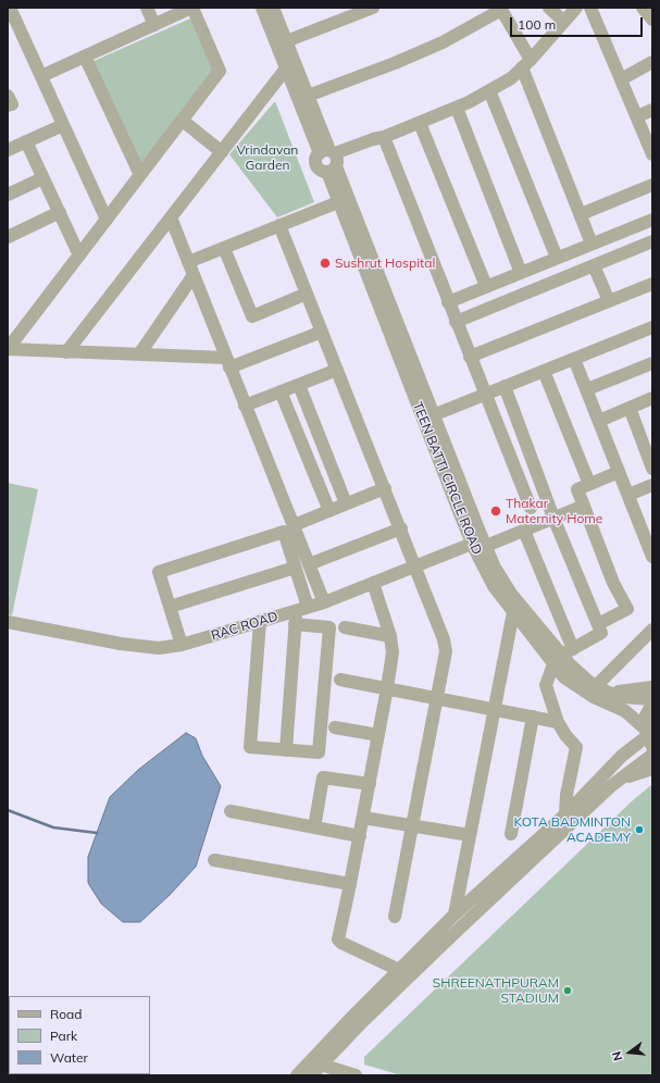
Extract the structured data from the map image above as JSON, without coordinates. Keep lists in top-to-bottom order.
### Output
{
  "streets": {
    "street": ["TEEN BATTI CIRCLE ROAD", "RAC ROAD"]
  },
  "crossings": [
    ["TEEN BATTI CIRCLE ROAD", "RAC ROAD"]
  ],
  "parks": ["Vrindavan Garden"],
  "places": [
    "Sushrut Hospital",
    "Thakar Maternity Home",
    "KOTA BADMINTON ACADEMY",
    "SHREENATHPURAM STADIUM"
  ],
  "legend": ["Road", "Park", "Water"],
  "scale_bar": "100 m",
  "north": "left"
}
